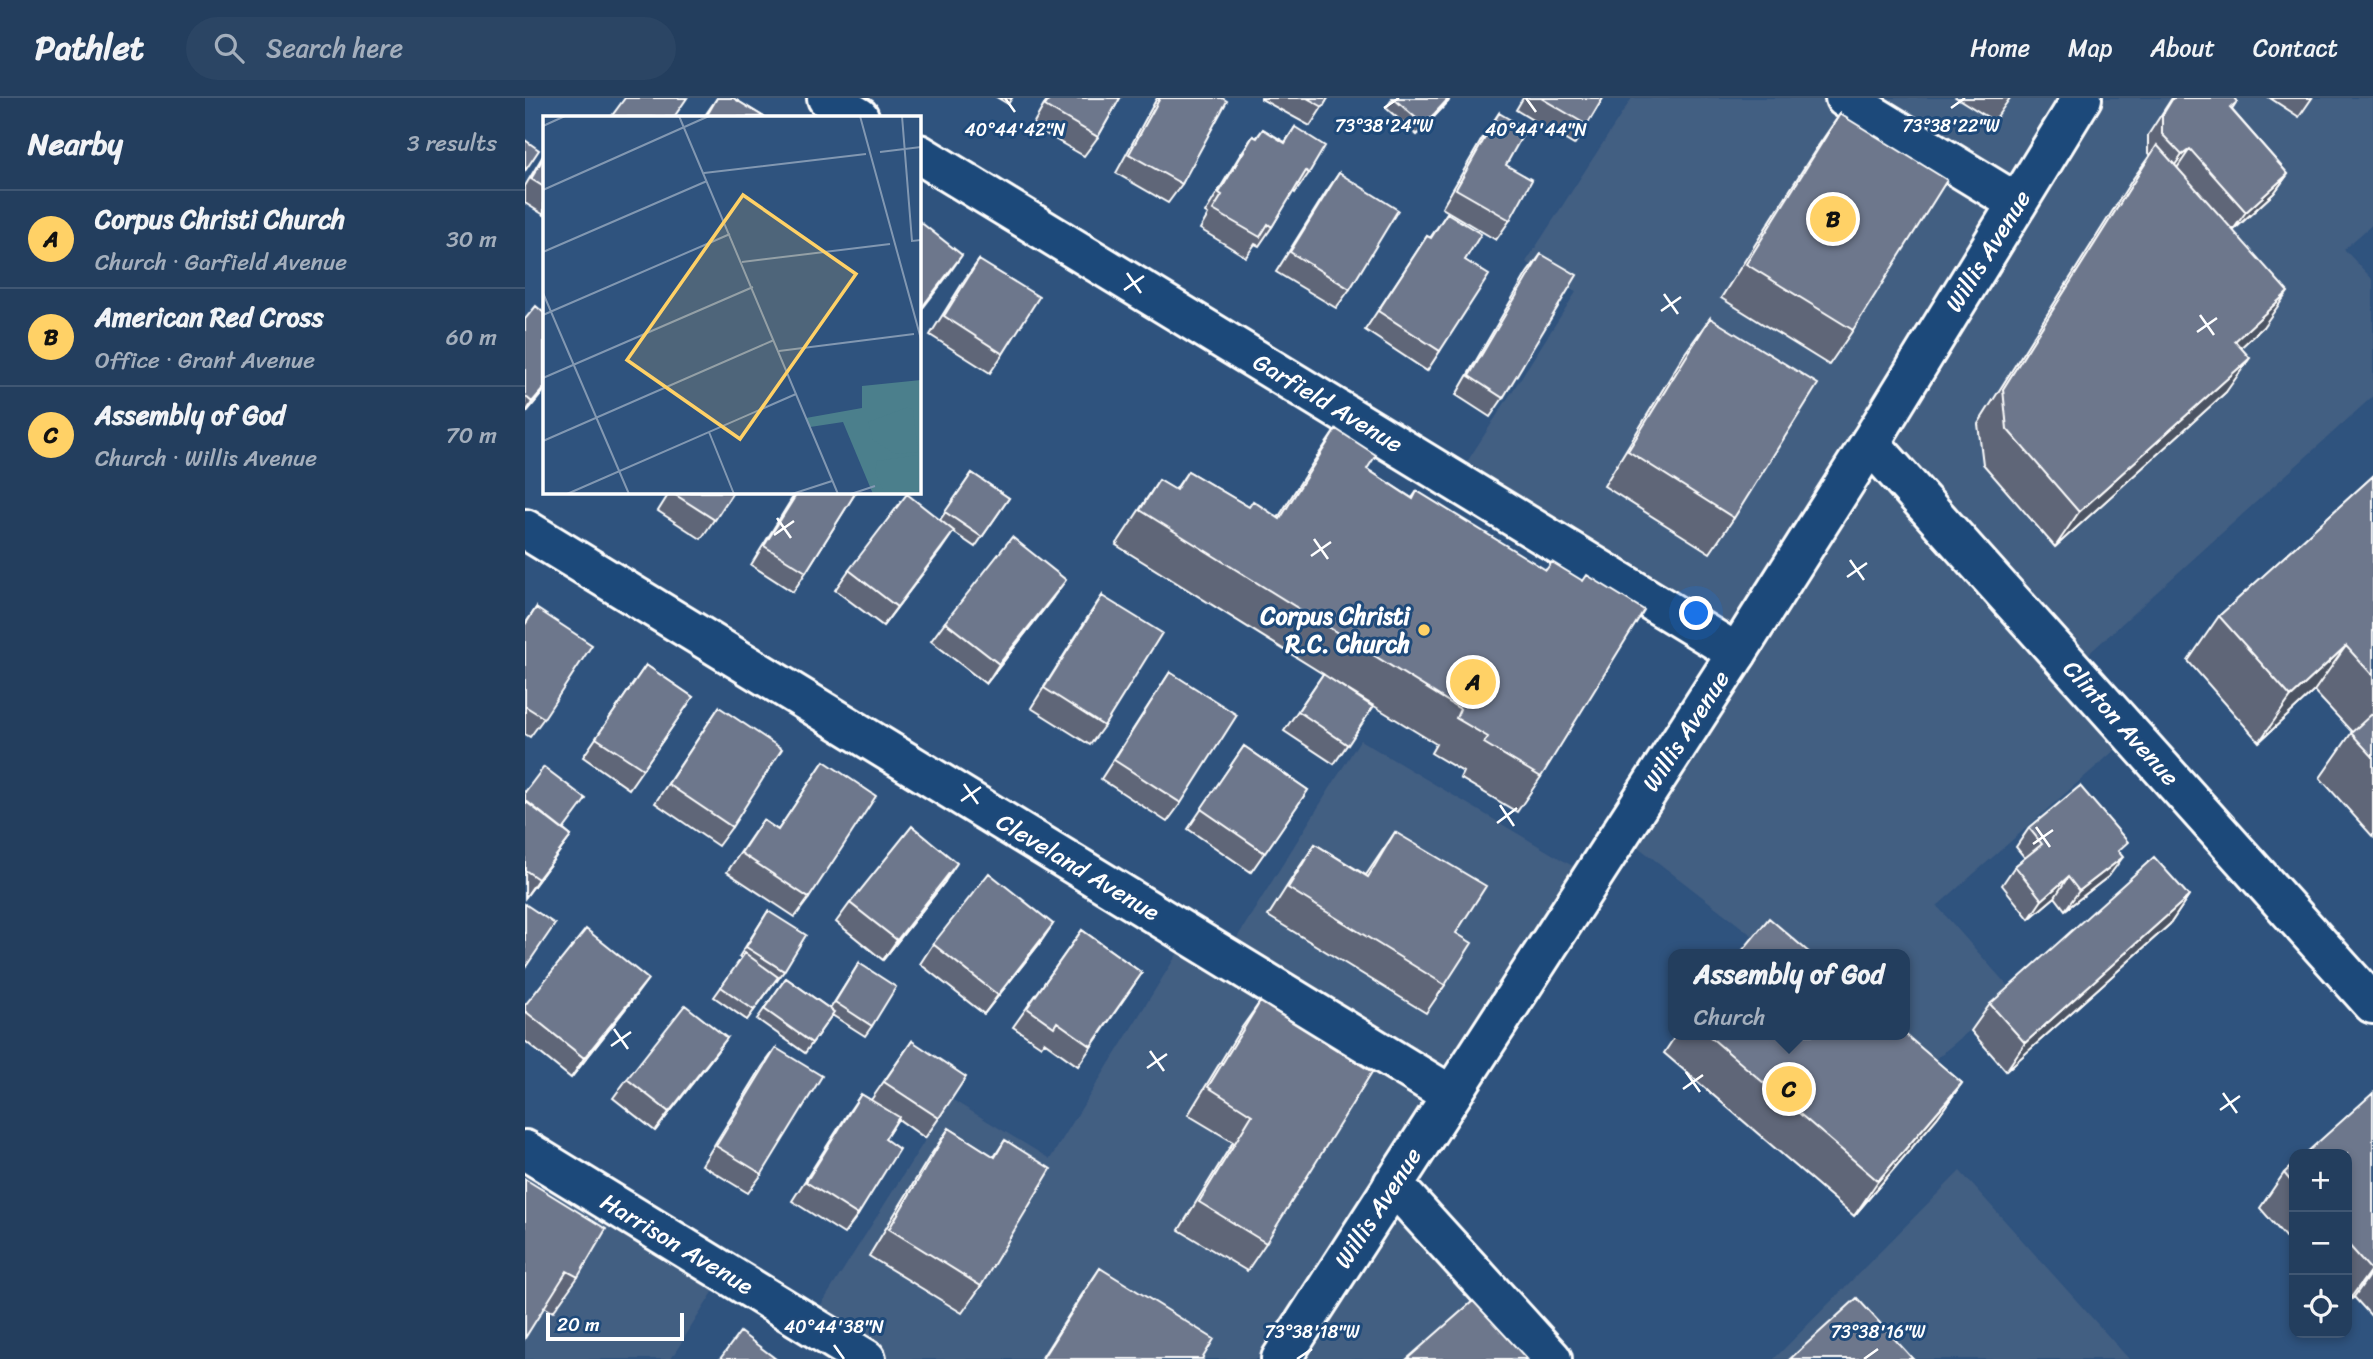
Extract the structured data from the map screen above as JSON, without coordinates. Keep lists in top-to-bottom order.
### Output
{
  "streets": {
    "street": [
      "Willis Avenue",
      "Garfield Avenue",
      "Clinton Avenue",
      "Cleveland Avenue",
      "Harrison Avenue"
    ]
  },
  "crossings": [
    ["Willis Avenue", "Garfield Avenue"],
    ["Willis Avenue", "Clinton Avenue"],
    ["Willis Avenue", "Cleveland Avenue"]
  ],
  "places": ["Corpus Christi R.C. Church"],
  "scale_bar": "20 m",
  "page": {
    "header": "Pathlet",
    "search": "Search here",
    "nav": [
      "Home",
      "Map",
      "About",
      "Contact"
    ],
    "heading": ["Nearby", "3 results"],
    "list": [
      {
        "mark": "A",
        "name": "Corpus Christi Church",
        "note": "Church · Garfield Avenue",
        "value": "30 m"
      },
      {
        "mark": "B",
        "name": "American Red Cross",
        "note": "Office · Grant Avenue",
        "value": "60 m"
      },
      {
        "mark": "C",
        "name": "Assembly of God",
        "note": "Church · Willis Avenue",
        "value": "70 m"
      }
    ],
    "pins": ["B", "A", "C"],
    "popup": ["Assembly of God", "Church"],
    "map_buttons": ["+", "−"],
    "scale": "20 m"
  },
  "coordinates": [
    "73°38'22\"W",
    "73°38'24\"W",
    "40°44'42\"N",
    "40°44'44\"N",
    "40°44'38\"N",
    "73°38'18\"W",
    "73°38'16\"W"
  ]
}
